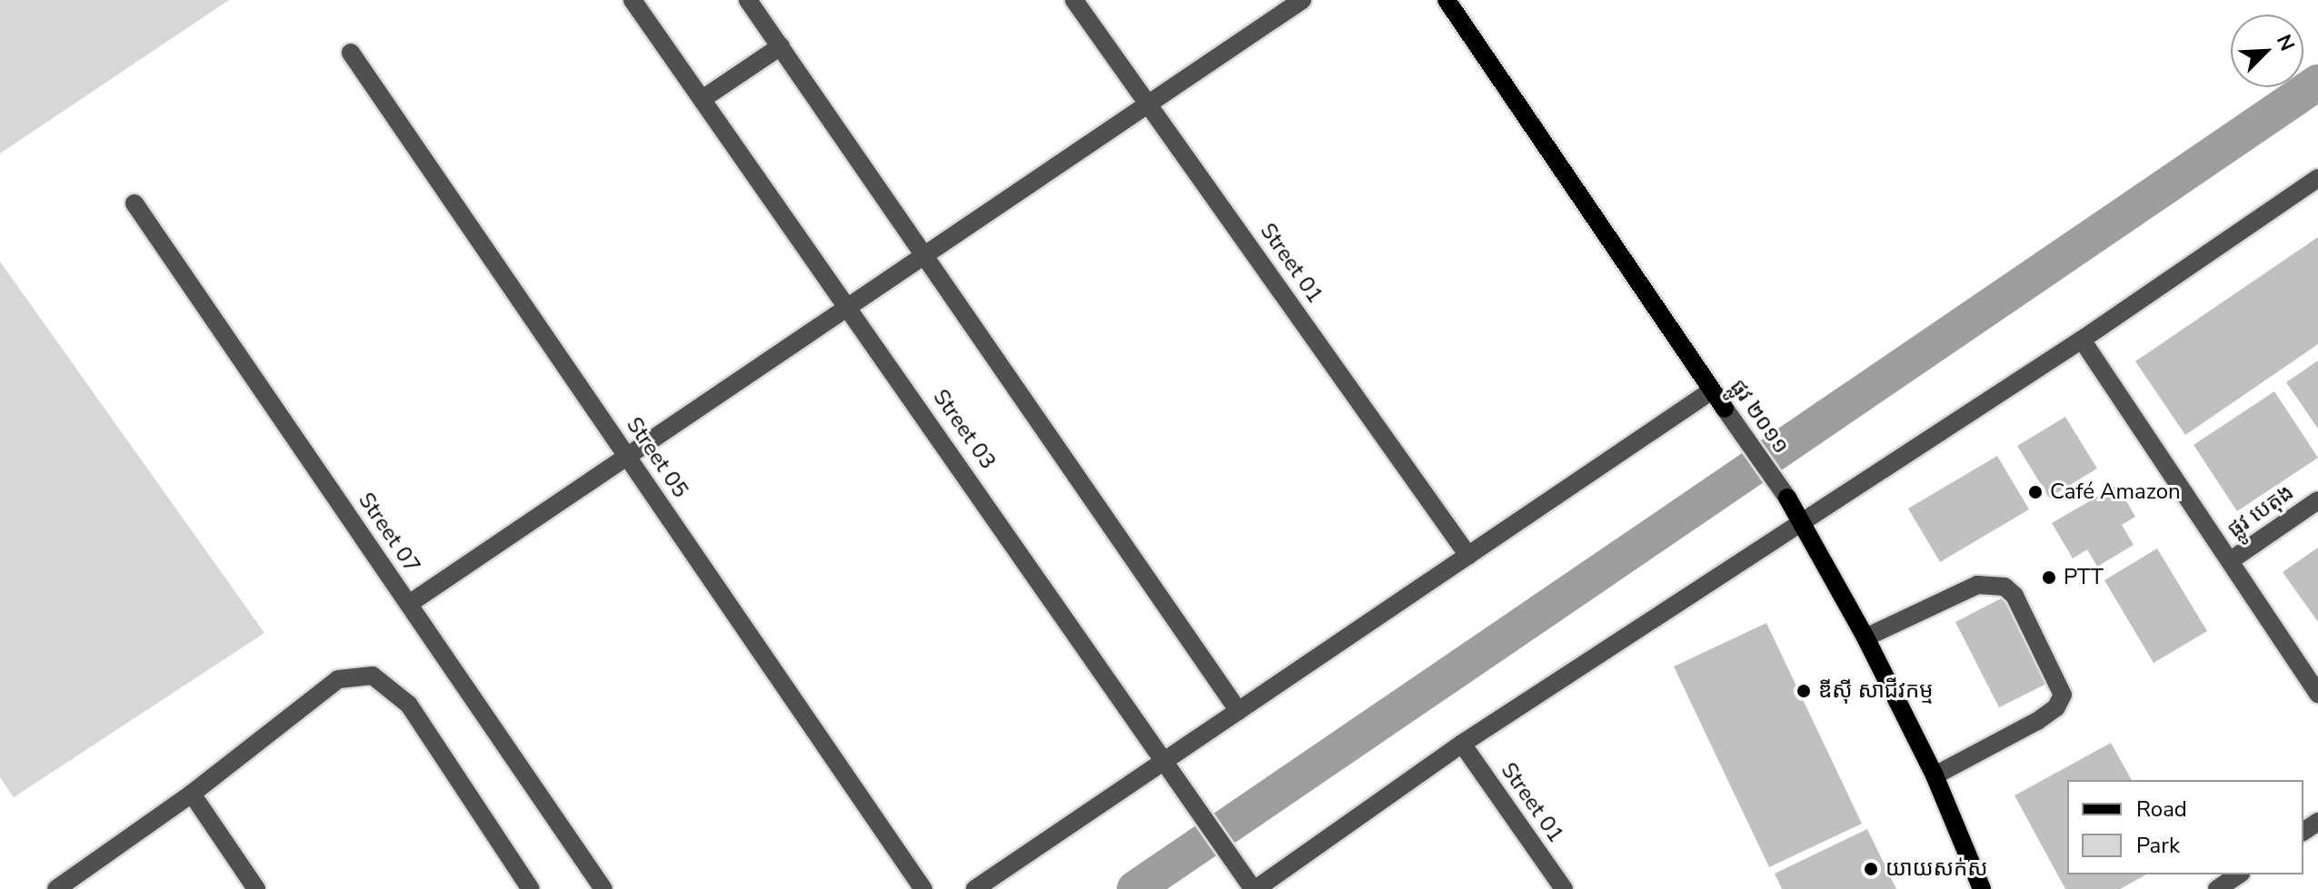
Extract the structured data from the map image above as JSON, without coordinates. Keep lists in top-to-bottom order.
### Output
{
  "streets": {
    "main road": ["ផ្លូវ ២០១១"],
    "street": [
      "Street 01",
      "Street 03",
      "Street 05",
      "ផ្លូវ បេតុង",
      "Street 07"
    ]
  },
  "places": [
    "Café Amazon",
    "PTT",
    "ឌីស៊ី សាជីវកម្ម",
    "យាយសក់ស"
  ],
  "legend": ["Road", "Park"],
  "north": "top right"
}
